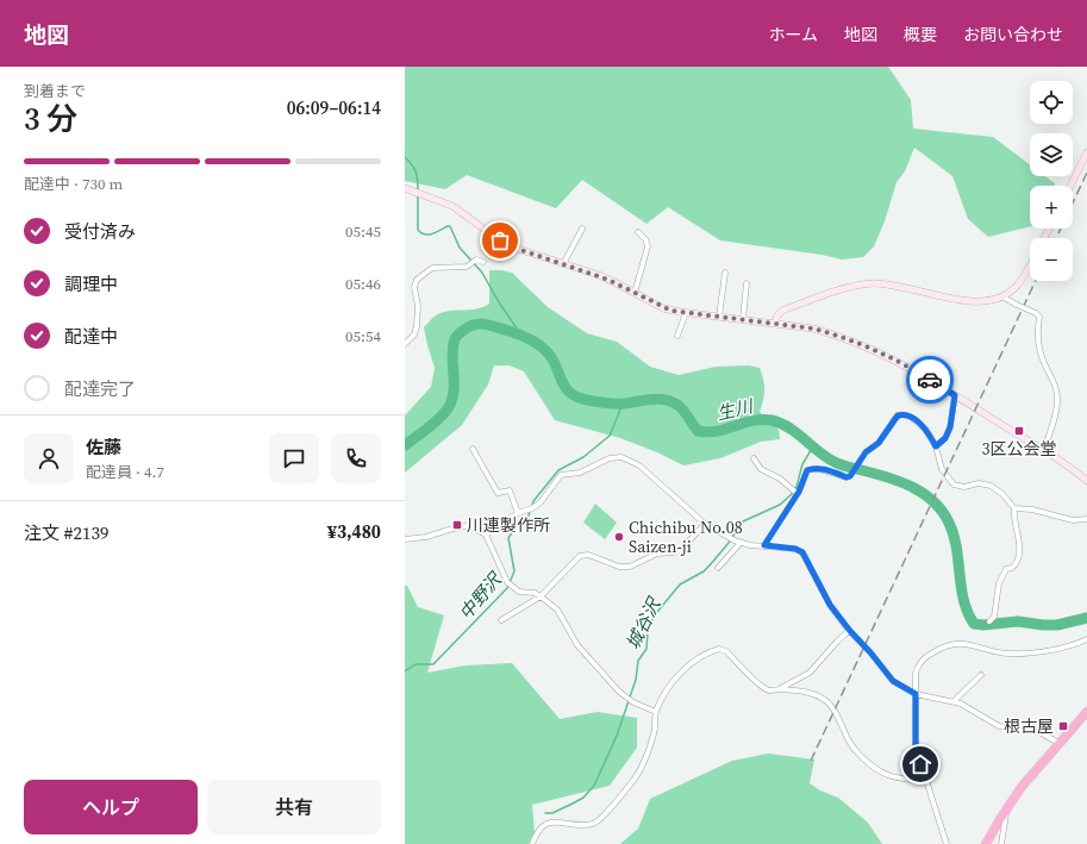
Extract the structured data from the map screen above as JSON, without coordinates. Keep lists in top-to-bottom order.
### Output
{
  "water": ["生川", "中野沢", "城谷沢"],
  "places": {
    "transit": ["3区公会堂", "川連製作所", "根古屋"],
    "other": ["Chichibu No.08 Saizen-ji"]
  },
  "page": {
    "header": "地図",
    "nav": [
      "ホーム",
      "地図",
      "概要",
      "お問い合わせ"
    ],
    "heading": ["3 分", "到着まで", "06:09–06:14"],
    "panel": [
      "佐藤",
      "配達員 · 4.7",
      "注文 #2139",
      "¥3,480"
    ],
    "map_buttons": ["+", "−"],
    "bar": "配達中 · 730 m",
    "list": [
      ["受付済み", "05:45"],
      ["調理中", "05:46"],
      ["配達中", "05:54"],
      "配達完了"
    ],
    "buttons": ["ヘルプ", "共有"]
  }
}
